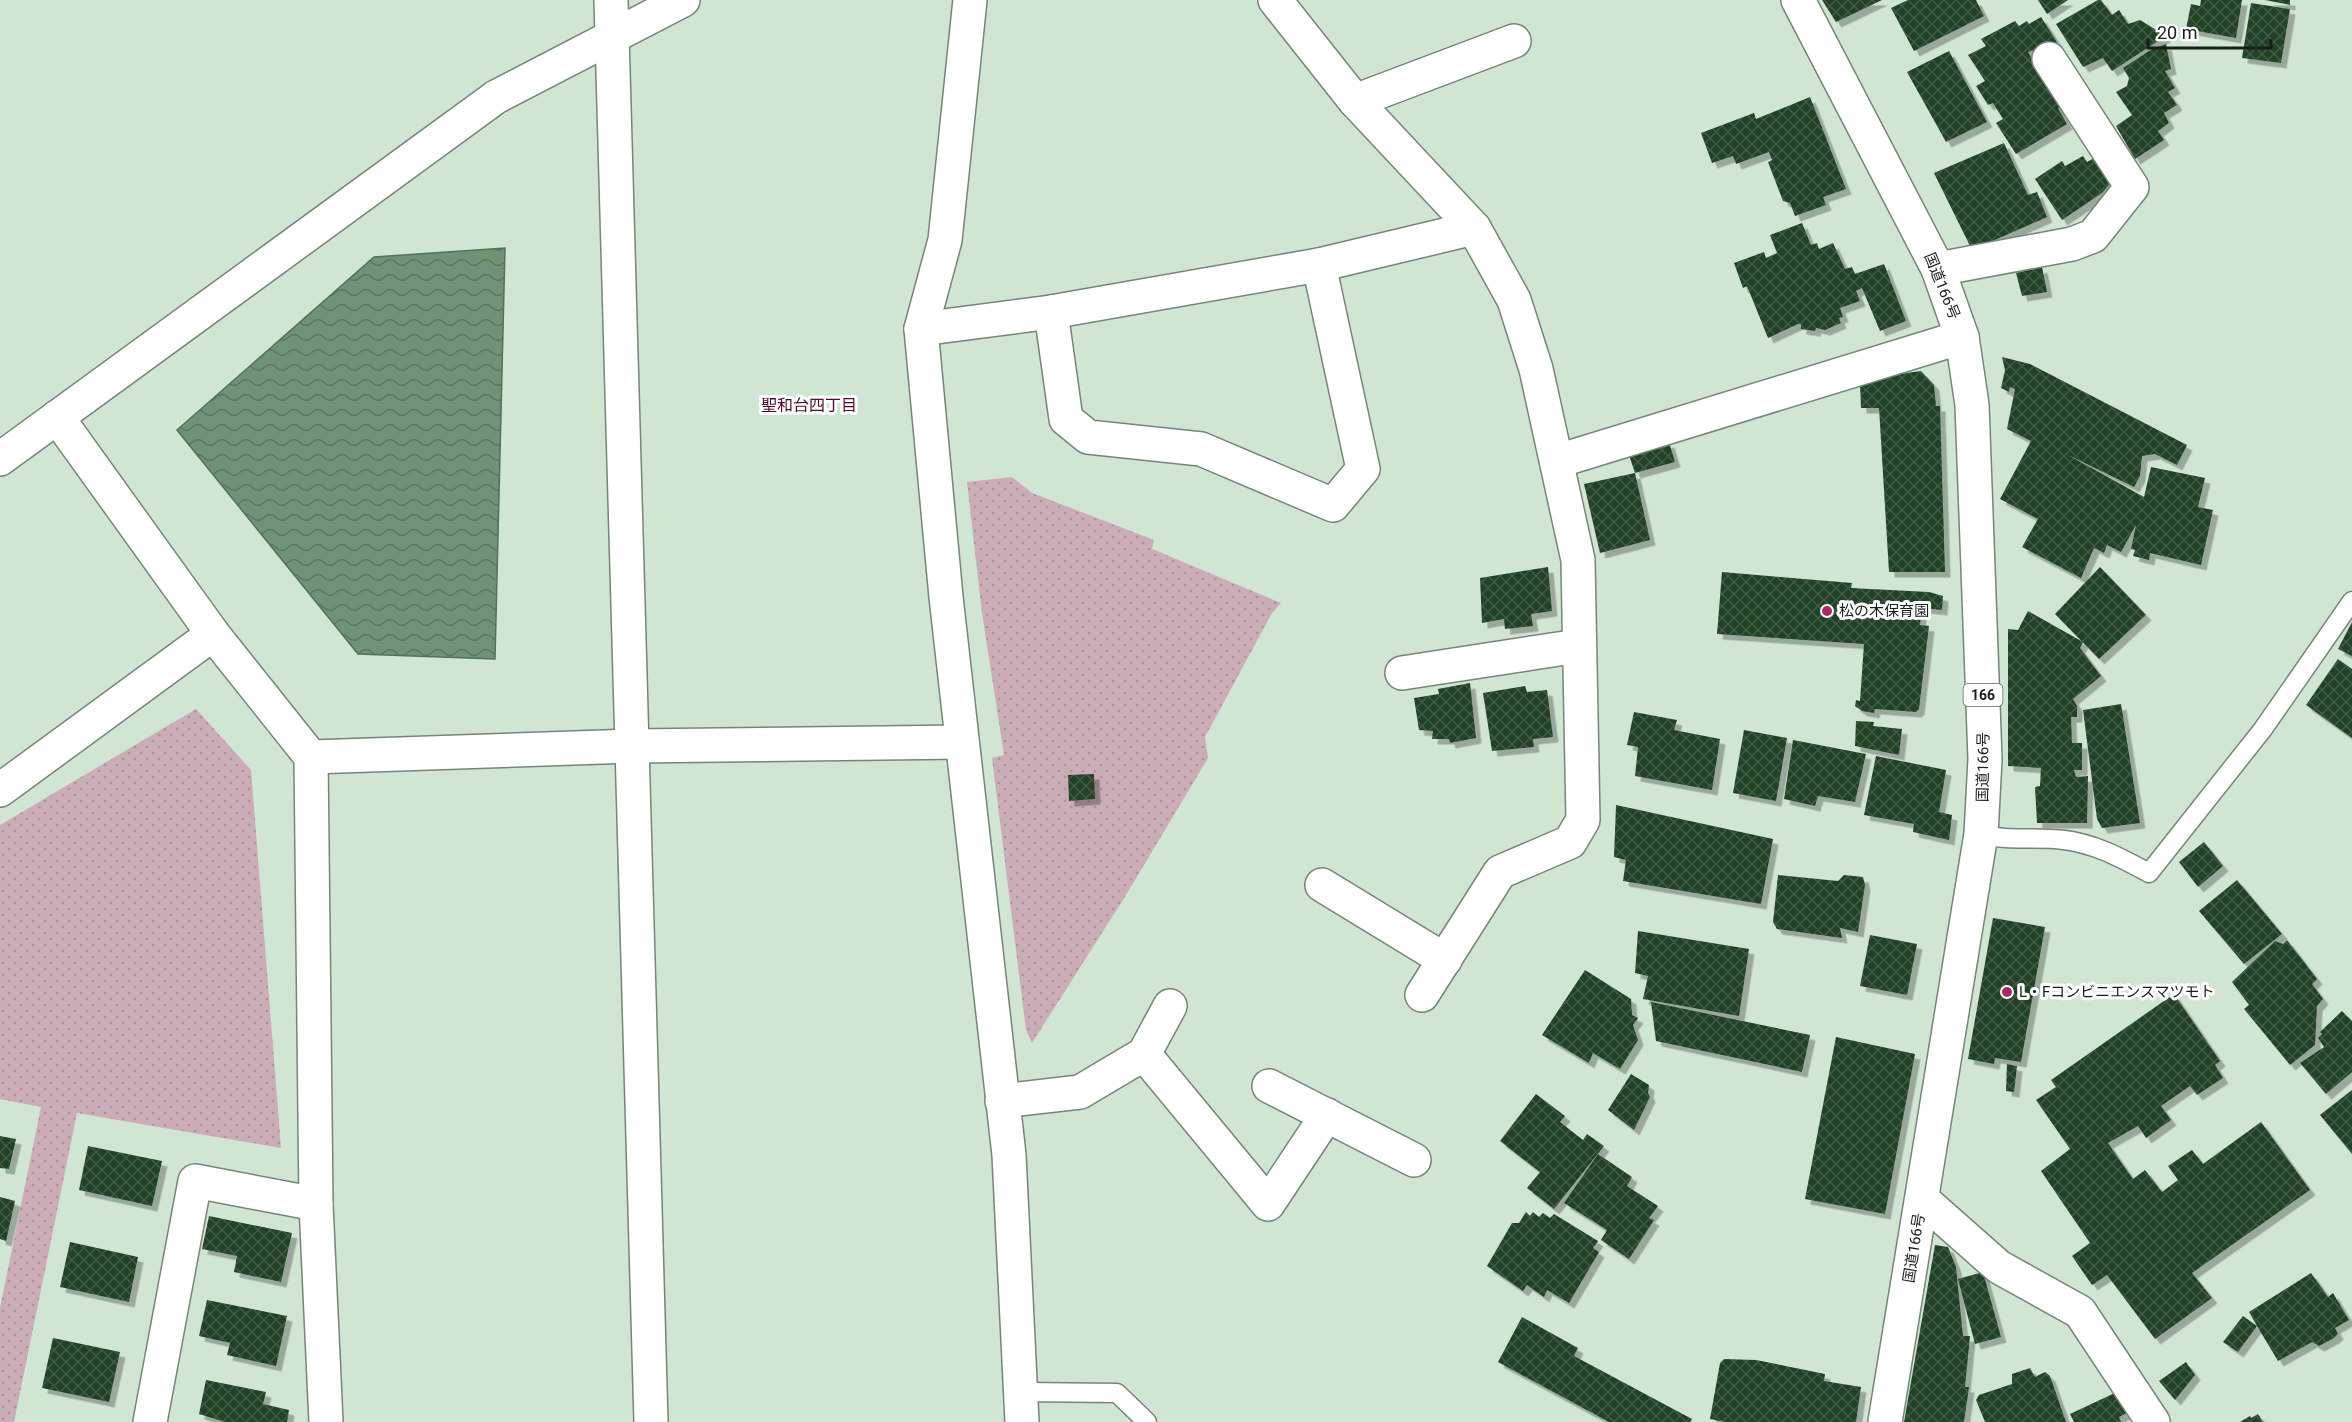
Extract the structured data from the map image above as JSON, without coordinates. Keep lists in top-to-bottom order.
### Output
{
  "streets": {
    "main road": ["国道166号", "166"]
  },
  "districts": ["聖和台四丁目"],
  "places": ["松の木保育園", "L・Fコンビニエンスマツモト"],
  "scale_bar": "20 m"
}
